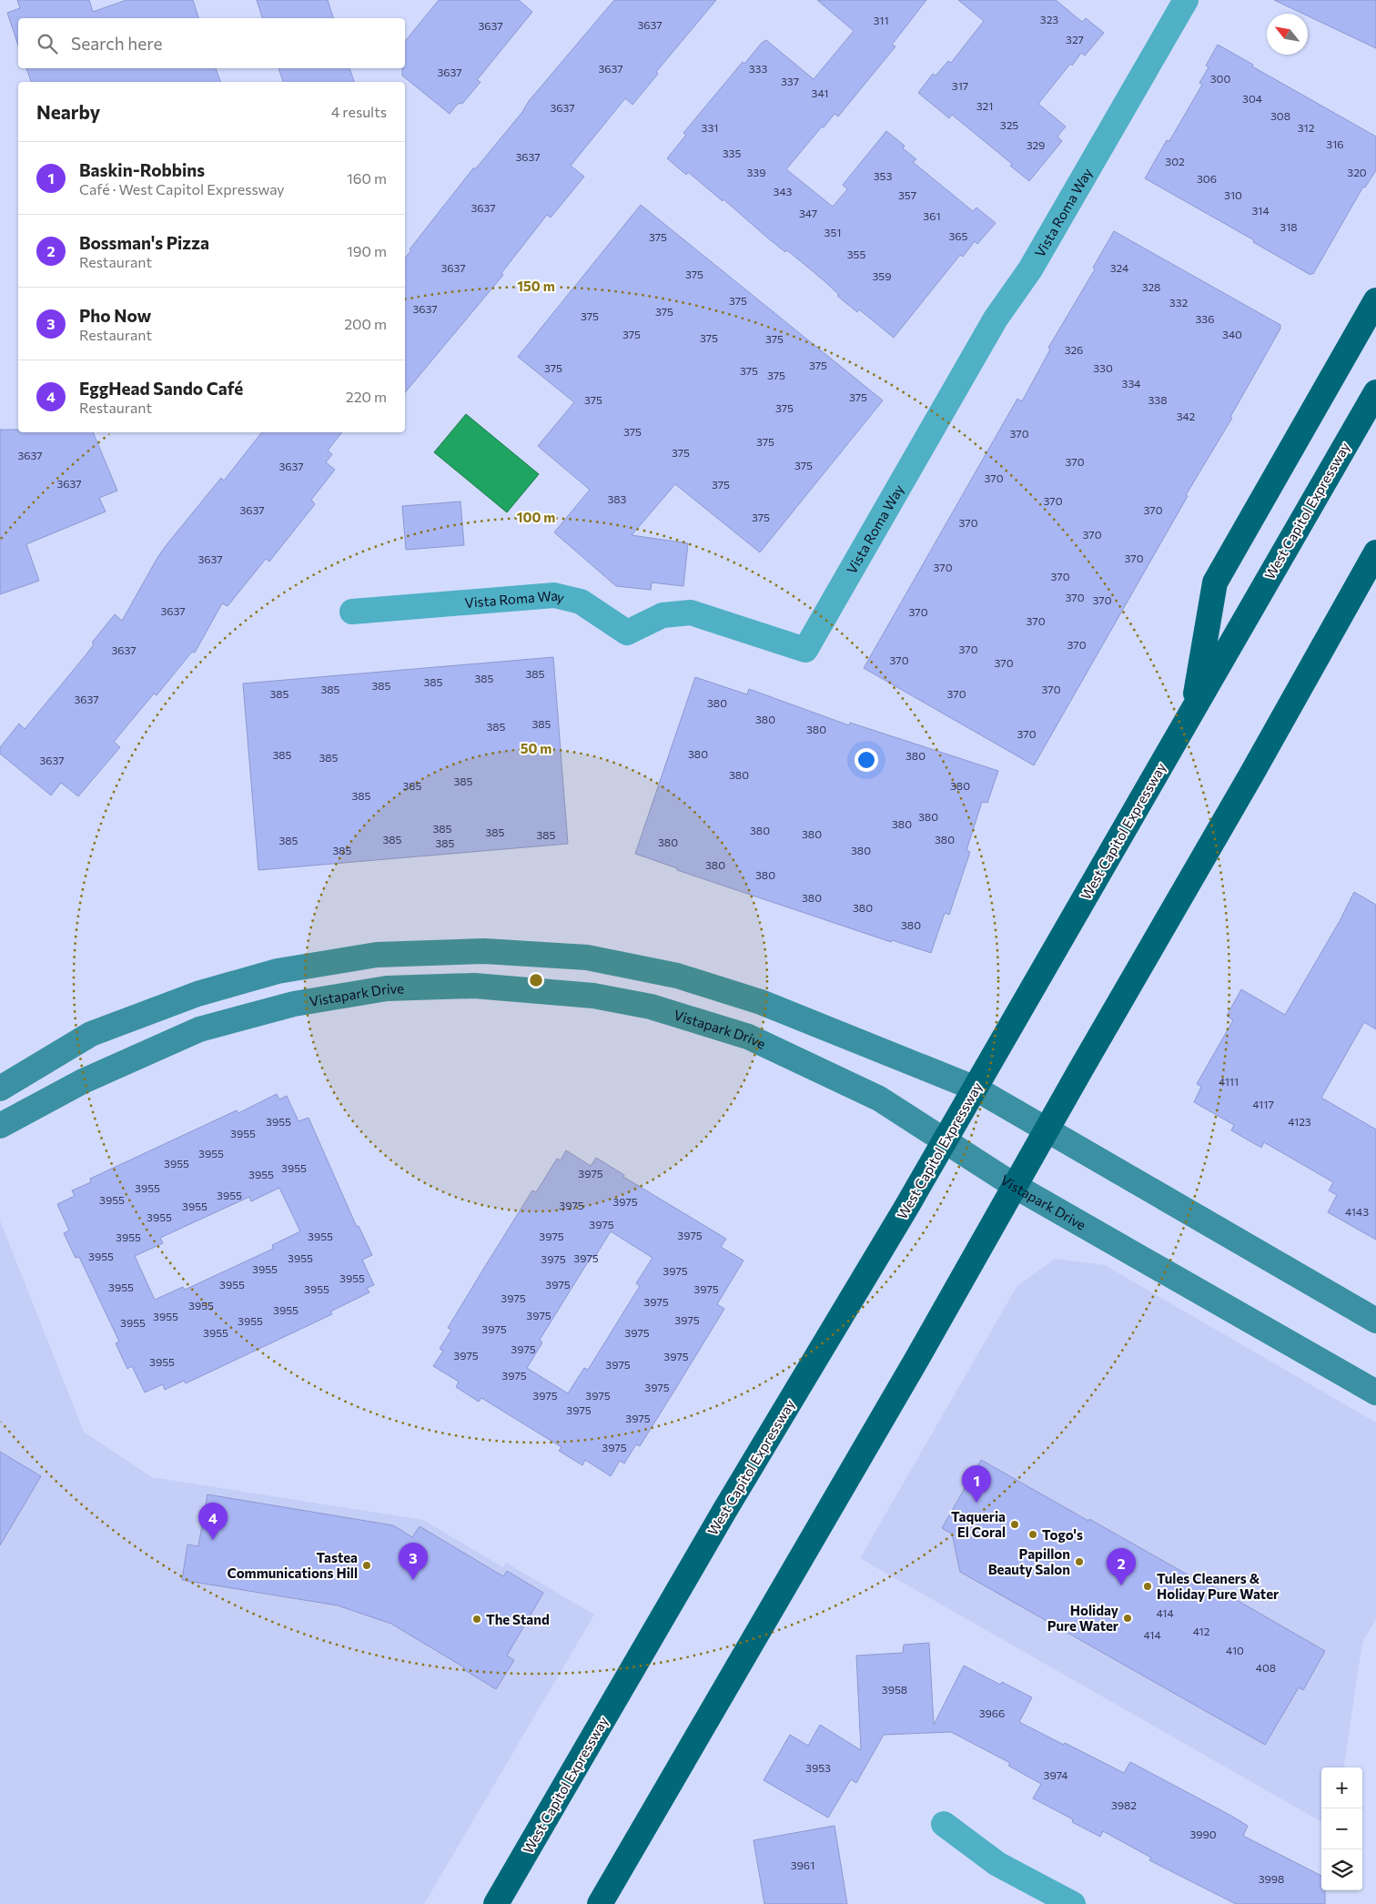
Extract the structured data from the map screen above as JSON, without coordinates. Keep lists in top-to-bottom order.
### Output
{
  "streets": {
    "highway": ["West Capitol Expressway"],
    "street": ["Vista Roma Way", "Vistapark Drive"]
  },
  "crossings": [
    ["West Capitol Expressway", "Vistapark Drive"]
  ],
  "places": [
    "Taqueria El Coral",
    "Togo's",
    "Papillon Beauty Salon",
    "Tastea Communications Hill",
    "Tules Cleaners & Holiday Pure Water",
    "Holiday Pure Water",
    "The Stand"
  ],
  "house_numbers": [
    "323",
    "311",
    "3637",
    "3637",
    "327",
    "3637",
    "333",
    "3637",
    "300",
    "337",
    "317",
    "341",
    "304",
    "321",
    "3637",
    "308",
    "325",
    "331",
    "312",
    "316",
    "329",
    "335",
    "3637",
    "302",
    "339",
    "320",
    "353",
    "306",
    "343",
    "357",
    "310",
    "3637",
    "314",
    "347",
    "361",
    "318",
    "351",
    "365",
    "375",
    "355",
    "3637",
    "324",
    "375",
    "359",
    "328",
    "375",
    "332",
    "3637",
    "375",
    "375",
    "336",
    "375",
    "340",
    "375",
    "375",
    "326",
    "375",
    "375",
    "330",
    "375",
    "375",
    "334",
    "375",
    "375",
    "338",
    "375",
    "342",
    "375",
    "370",
    "375",
    "375",
    "3637",
    "370",
    "375",
    "3637",
    "370",
    "3637",
    "375",
    "383",
    "370",
    "3637",
    "370",
    "375",
    "370",
    "370",
    "370",
    "3637",
    "370",
    "370",
    "370",
    "370",
    "3637",
    "370",
    "370",
    "370",
    "370",
    "3637",
    "370",
    "370",
    "385",
    "385",
    "385",
    "385",
    "385",
    "370",
    "385",
    "370",
    "3637",
    "380",
    "380",
    "385",
    "385",
    "380",
    "370",
    "380",
    "385",
    "380",
    "385",
    "3637",
    "380",
    "385",
    "385",
    "380",
    "385",
    "380",
    "380",
    "385",
    "380",
    "385",
    "380",
    "385",
    "385",
    "380",
    "385",
    "380",
    "385",
    "385",
    "380",
    "380",
    "380",
    "380",
    "380",
    "380",
    "4111",
    "4117",
    "3955",
    "4123",
    "3955",
    "3955",
    "3955",
    "3955",
    "3975",
    "3955",
    "3955",
    "3955",
    "3955",
    "3975",
    "3975",
    "3955",
    "4143",
    "3955",
    "3975",
    "3975",
    "3955",
    "3975",
    "3955",
    "3955",
    "3955",
    "3975",
    "3975",
    "3955",
    "3975",
    "3955",
    "3955",
    "3975",
    "3955",
    "3955",
    "3975",
    "3975",
    "3975",
    "3955",
    "3955",
    "3975",
    "3955",
    "3975",
    "3955",
    "3955",
    "3975",
    "3955",
    "3975",
    "3975",
    "3975",
    "3975",
    "3955",
    "3975",
    "3975",
    "3975",
    "3975",
    "3975",
    "3975",
    "3975",
    "3975",
    "414",
    "412",
    "414",
    "410",
    "408",
    "3958",
    "3966",
    "3953",
    "3974",
    "3982",
    "3990",
    "3961",
    "3998"
  ],
  "north": "top left",
  "page": {
    "search": "Search here",
    "heading": ["Nearby", "4 results"],
    "list": [
      {
        "mark": "1",
        "name": "Baskin-Robbins",
        "note": "Café · West Capitol Expressway",
        "value": "160 m"
      },
      {
        "mark": "2",
        "name": "Bossman's Pizza",
        "note": "Restaurant",
        "value": "190 m"
      },
      {
        "mark": "3",
        "name": "Pho Now",
        "note": "Restaurant",
        "value": "200 m"
      },
      {
        "mark": "4",
        "name": "EggHead Sando Café",
        "note": "Restaurant",
        "value": "220 m"
      }
    ],
    "pins": [
      "1",
      "4",
      "3",
      "2"
    ],
    "map_buttons": ["+", "−"]
  },
  "rings": ["150 m", "100 m", "50 m"]
}
